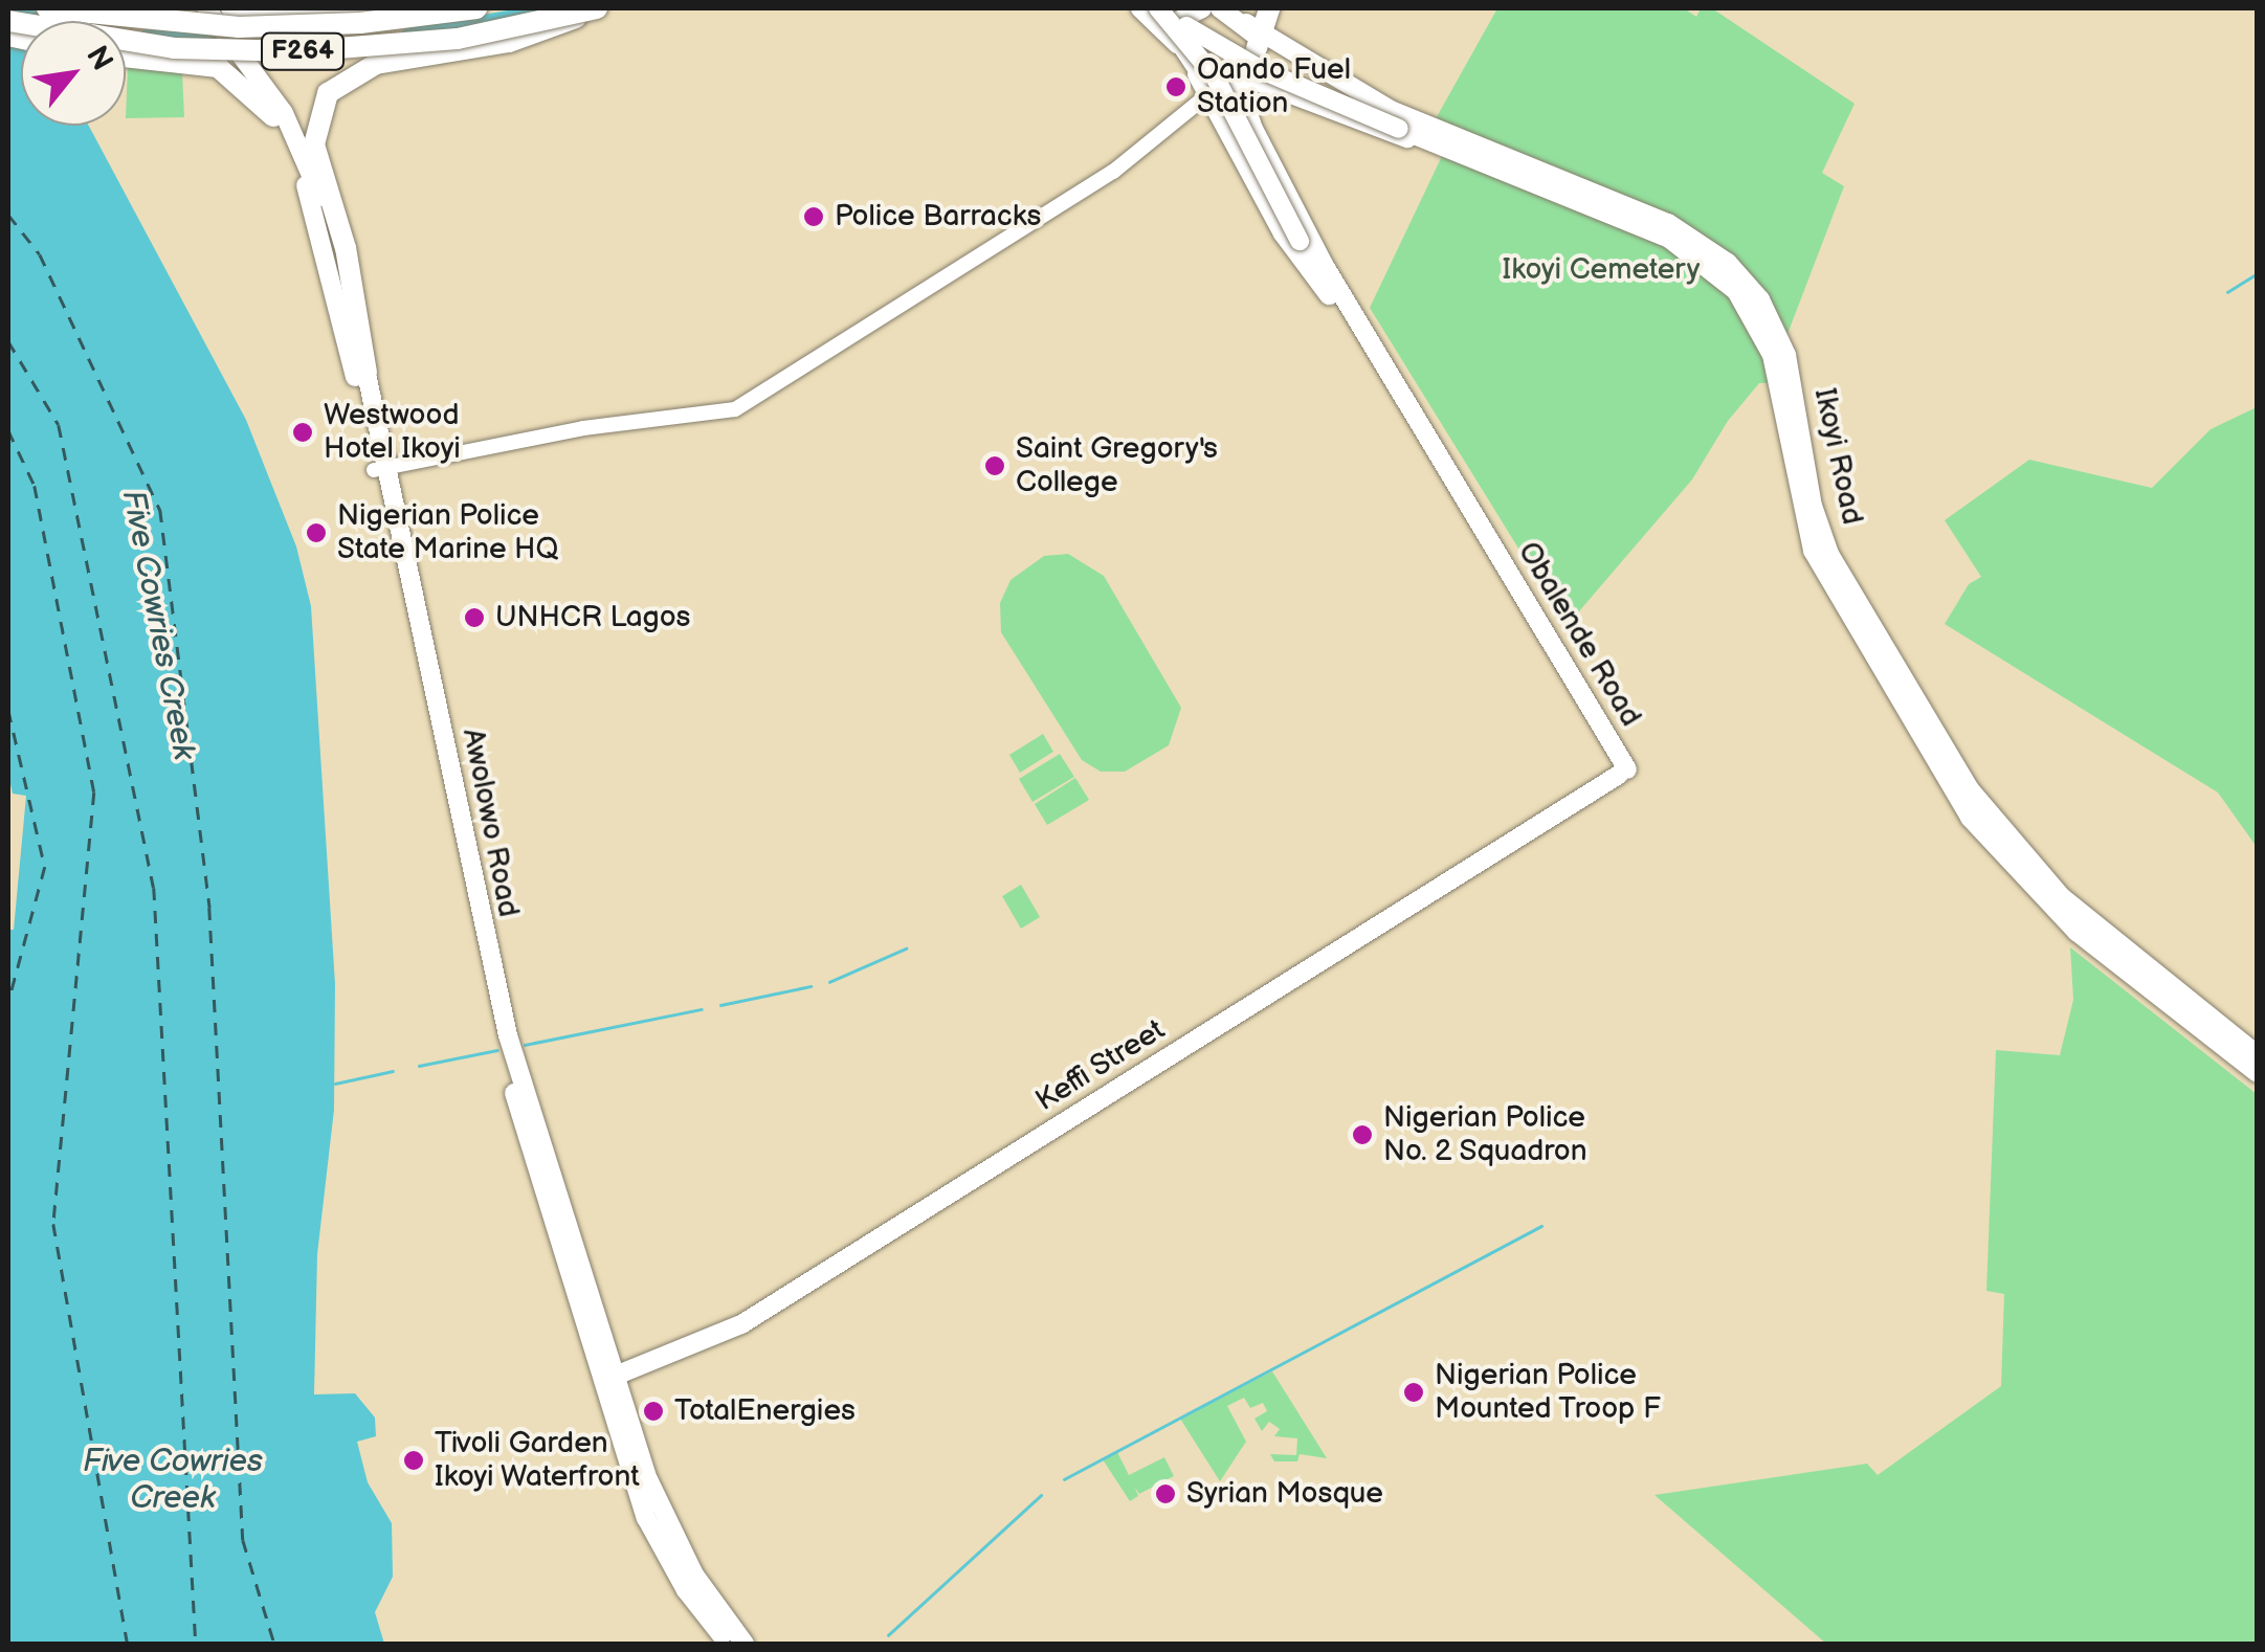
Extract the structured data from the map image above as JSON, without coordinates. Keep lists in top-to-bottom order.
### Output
{
  "streets": {
    "highway": ["F264"],
    "main road": [
      "Ikoyi Road",
      "Obalende Road",
      "Awolowo Road",
      "Keffi Street"
    ]
  },
  "crossings": [
    ["Ikoyi Road", "Obalende Road"],
    ["Obalende Road", "Keffi Street"],
    ["Awolowo Road", "Keffi Street"]
  ],
  "water": ["Five Cowries Creek"],
  "parks": ["Ikoyi Cemetery"],
  "places": [
    "Oando Fuel Station",
    "Police Barracks",
    "Westwood Hotel Ikoyi",
    "Saint Gregory's College",
    "Nigerian Police State Marine HQ",
    "UNHCR Lagos",
    "Nigerian Police No. 2 Squadron",
    "Nigerian Police Mounted Troop F",
    "TotalEnergies",
    "Tivoli Garden Ikoyi Waterfront",
    "Syrian Mosque"
  ],
  "north": "top right"
}
